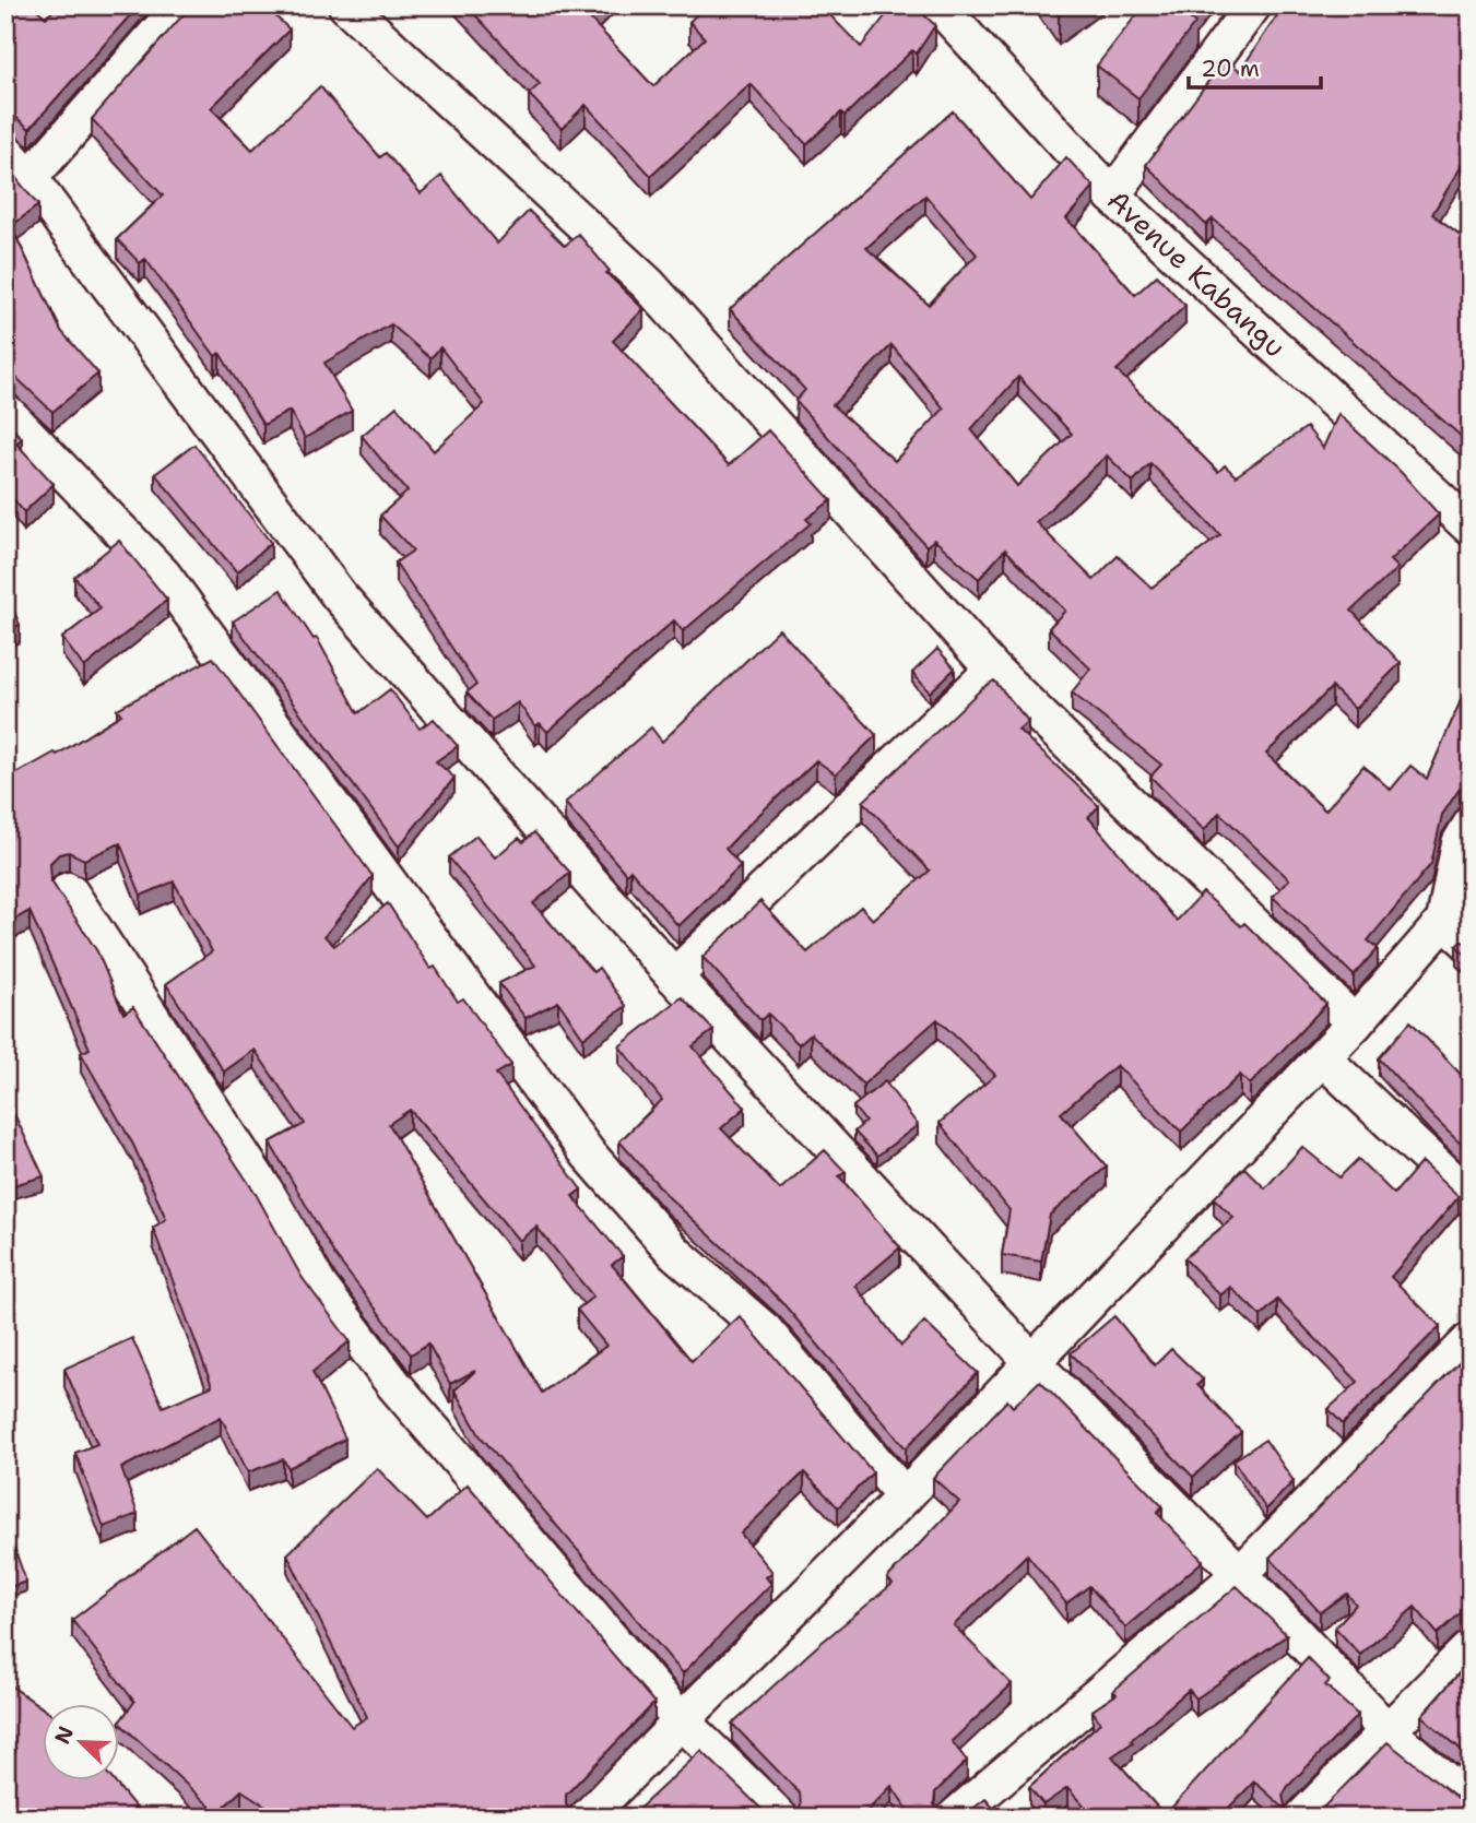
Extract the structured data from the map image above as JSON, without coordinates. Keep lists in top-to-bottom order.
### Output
{
  "streets": {
    "street": ["Avenue Kabangu"]
  },
  "scale_bar": "20 m",
  "north": "top left"
}
